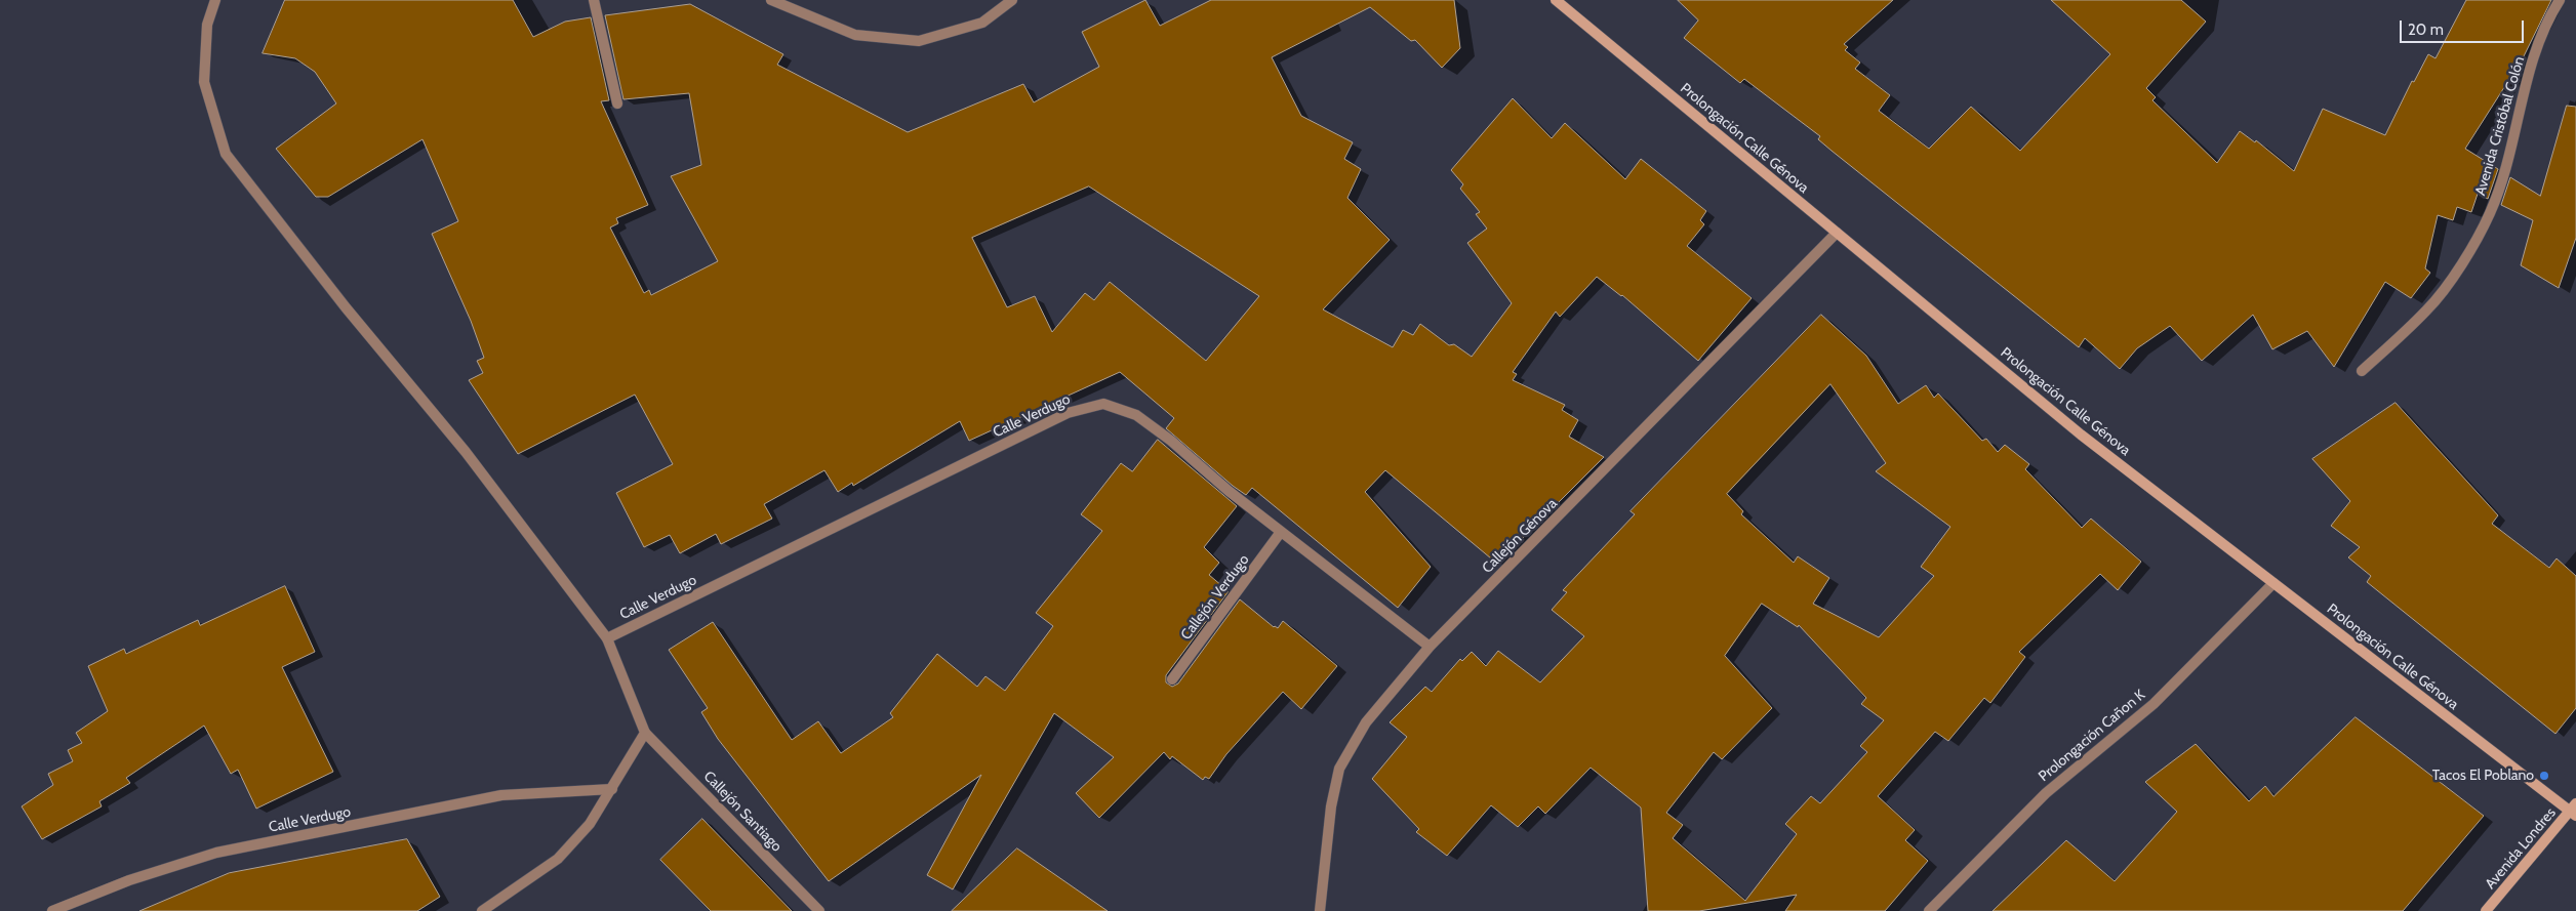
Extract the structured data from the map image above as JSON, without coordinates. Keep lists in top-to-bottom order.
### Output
{
  "streets": {
    "main road": ["Prolongación Calle Génova", "Avenida Londres"],
    "street": [
      "Avenida Cristóbal Colón",
      "Calle Verdugo",
      "Callejón Génova",
      "Callejón Verdugo",
      "Prolongación Cañon K",
      "Callejón Santiago"
    ]
  },
  "crossings": [
    ["Prolongación Calle Génova", "Callejón Génova"],
    ["Prolongación Calle Génova", "Prolongación Cañon K"],
    ["Prolongación Calle Génova", "Avenida Londres"],
    ["Calle Verdugo", "Callejón Génova"],
    ["Calle Verdugo", "Callejón Verdugo"]
  ],
  "places": ["Tacos El Poblano"],
  "scale_bar": "20 m"
}
